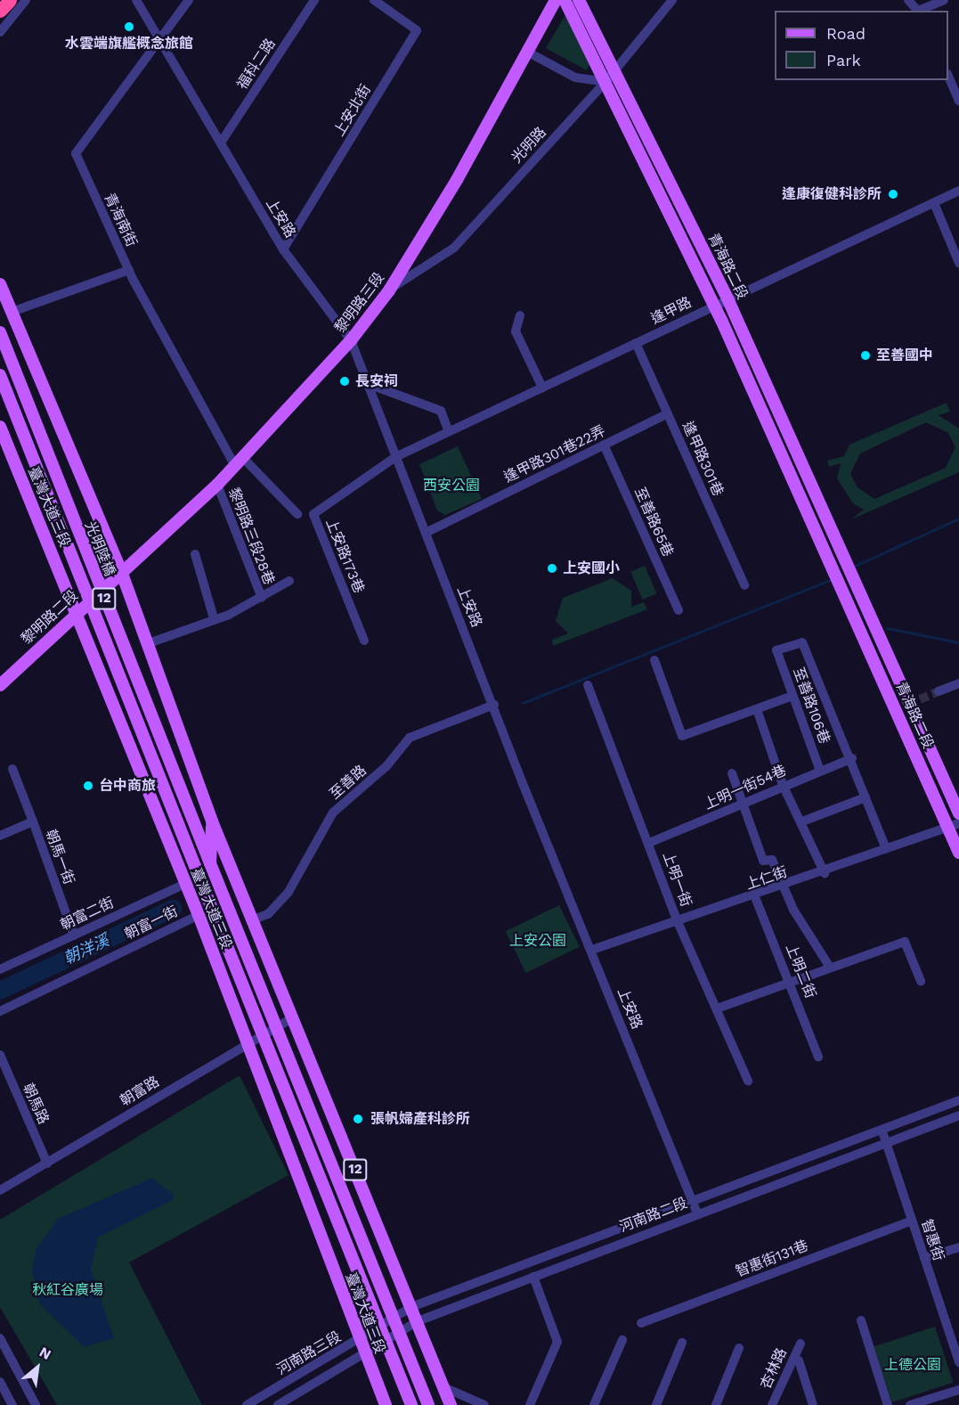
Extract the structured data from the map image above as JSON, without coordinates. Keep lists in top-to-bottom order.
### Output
{
  "streets": {
    "main road": [
      "青海路二段",
      "黎明路三段",
      "臺灣大道三段",
      "光明陸橋",
      "12",
      "黎明路二段"
    ],
    "street": [
      "福科二路",
      "上安北街",
      "光明路",
      "上安路",
      "青海南街",
      "逢甲路",
      "逢甲路301巷22弄",
      "逢甲路301巷",
      "至善路65巷",
      "黎明路三段28巷",
      "上安路173巷",
      "至善路106巷",
      "至善路",
      "上明一街54巷",
      "朝馬一街",
      "上仁街",
      "上明一街",
      "朝富二街",
      "朝富一街",
      "上明二街",
      "朝富路",
      "朝馬路",
      "河南路二段",
      "智惠街",
      "智惠街131巷",
      "河南路三段",
      "杏林路"
    ]
  },
  "crossings": [
    ["福科二路", "上安路"],
    ["上安北街", "上安路"],
    ["光明路", "青海路二段"],
    ["光明路", "黎明路三段"],
    ["上安路", "青海南街"],
    ["上安路", "黎明路三段"],
    ["上安路", "逢甲路"],
    ["上安路", "逢甲路301巷22弄"],
    ["上安路", "上安路173巷"],
    ["上安路", "至善路"],
    ["上安路", "上仁街"],
    ["上安路", "河南路二段"],
    ["青海南街", "黎明路三段"],
    ["青海路二段", "逢甲路"],
    ["青海路二段", "上仁街"],
    ["黎明路三段", "臺灣大道三段"],
    ["黎明路三段", "黎明路三段28巷"],
    ["黎明路三段", "黎明路二段"],
    ["逢甲路", "逢甲路301巷"],
    ["逢甲路", "上安路173巷"],
    ["逢甲路301巷22弄", "逢甲路301巷"],
    ["逢甲路301巷22弄", "至善路65巷"],
    ["臺灣大道三段", "光明陸橋"],
    ["臺灣大道三段", "黎明路二段"],
    ["臺灣大道三段", "至善路"],
    ["臺灣大道三段", "朝富二街"],
    ["臺灣大道三段", "朝富一街"],
    ["臺灣大道三段", "朝富路"],
    ["臺灣大道三段", "河南路二段"],
    ["臺灣大道三段", "河南路三段"],
    ["至善路106巷", "上明一街54巷"],
    ["上明一街54巷", "上明一街"],
    ["朝馬一街", "朝富二街"],
    ["上仁街", "上明一街"],
    ["上仁街", "上明二街"],
    ["朝富路", "朝馬路"],
    ["河南路二段", "智惠街"],
    ["河南路二段", "河南路三段"],
    ["智惠街", "智惠街131巷"]
  ],
  "water": ["朝洋溪"],
  "parks": [
    "西安公園",
    "上安公園",
    "秋紅谷廣場",
    "上德公園"
  ],
  "places": [
    "水雲端旗艦概念旅館",
    "逢康復健科診所",
    "至善國中",
    "長安祠",
    "上安國小",
    "台中商旅",
    "張帆婦產科診所"
  ],
  "legend": ["Road", "Park"],
  "north": "top right"
}
